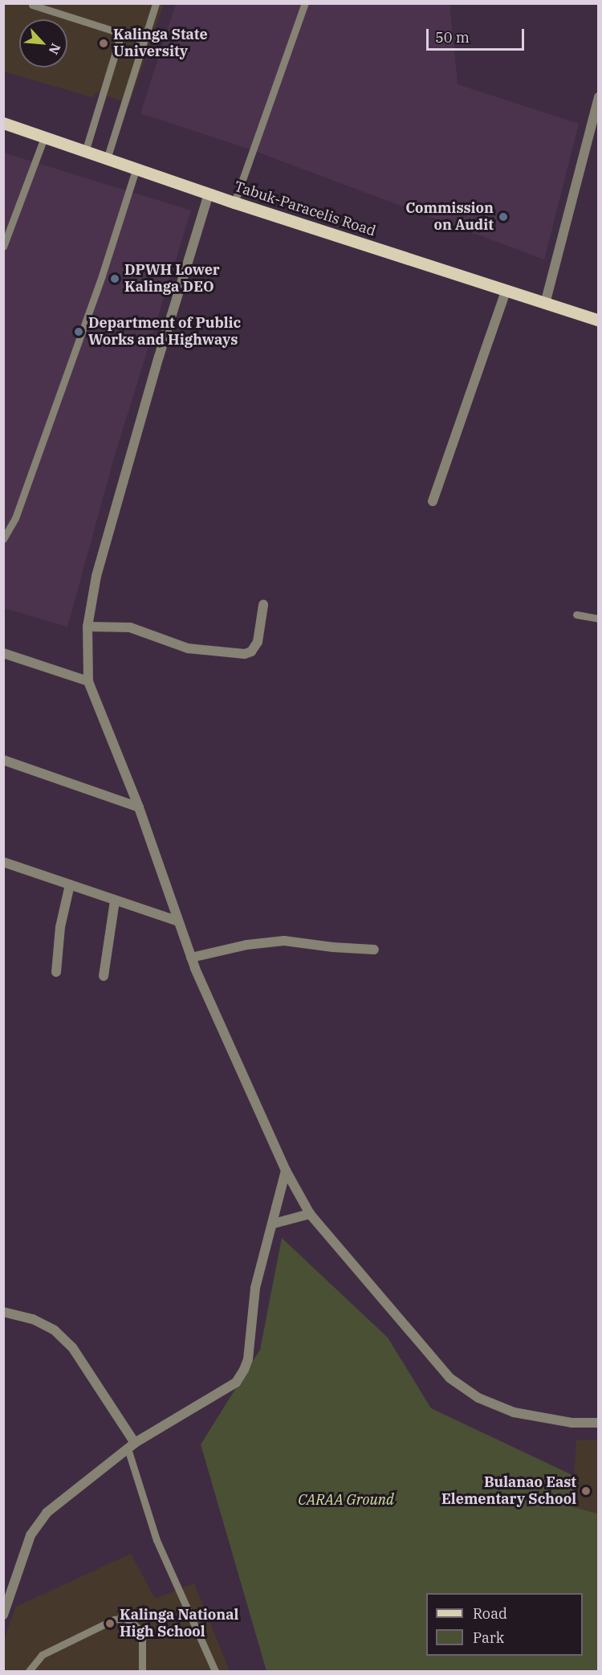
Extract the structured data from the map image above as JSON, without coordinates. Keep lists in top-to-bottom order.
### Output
{
  "streets": {
    "main road": ["Tabuk-Paracelis Road"]
  },
  "parks": ["CARAA Ground"],
  "places": [
    "Kalinga State University",
    "Commission on Audit",
    "DPWH Lower Kalinga DEO",
    "Department of Public Works and Highways",
    "Bulanao East Elementary School",
    "Kalinga National High School"
  ],
  "legend": ["Road", "Park"],
  "scale_bar": "50 m",
  "north": "bottom right"
}
